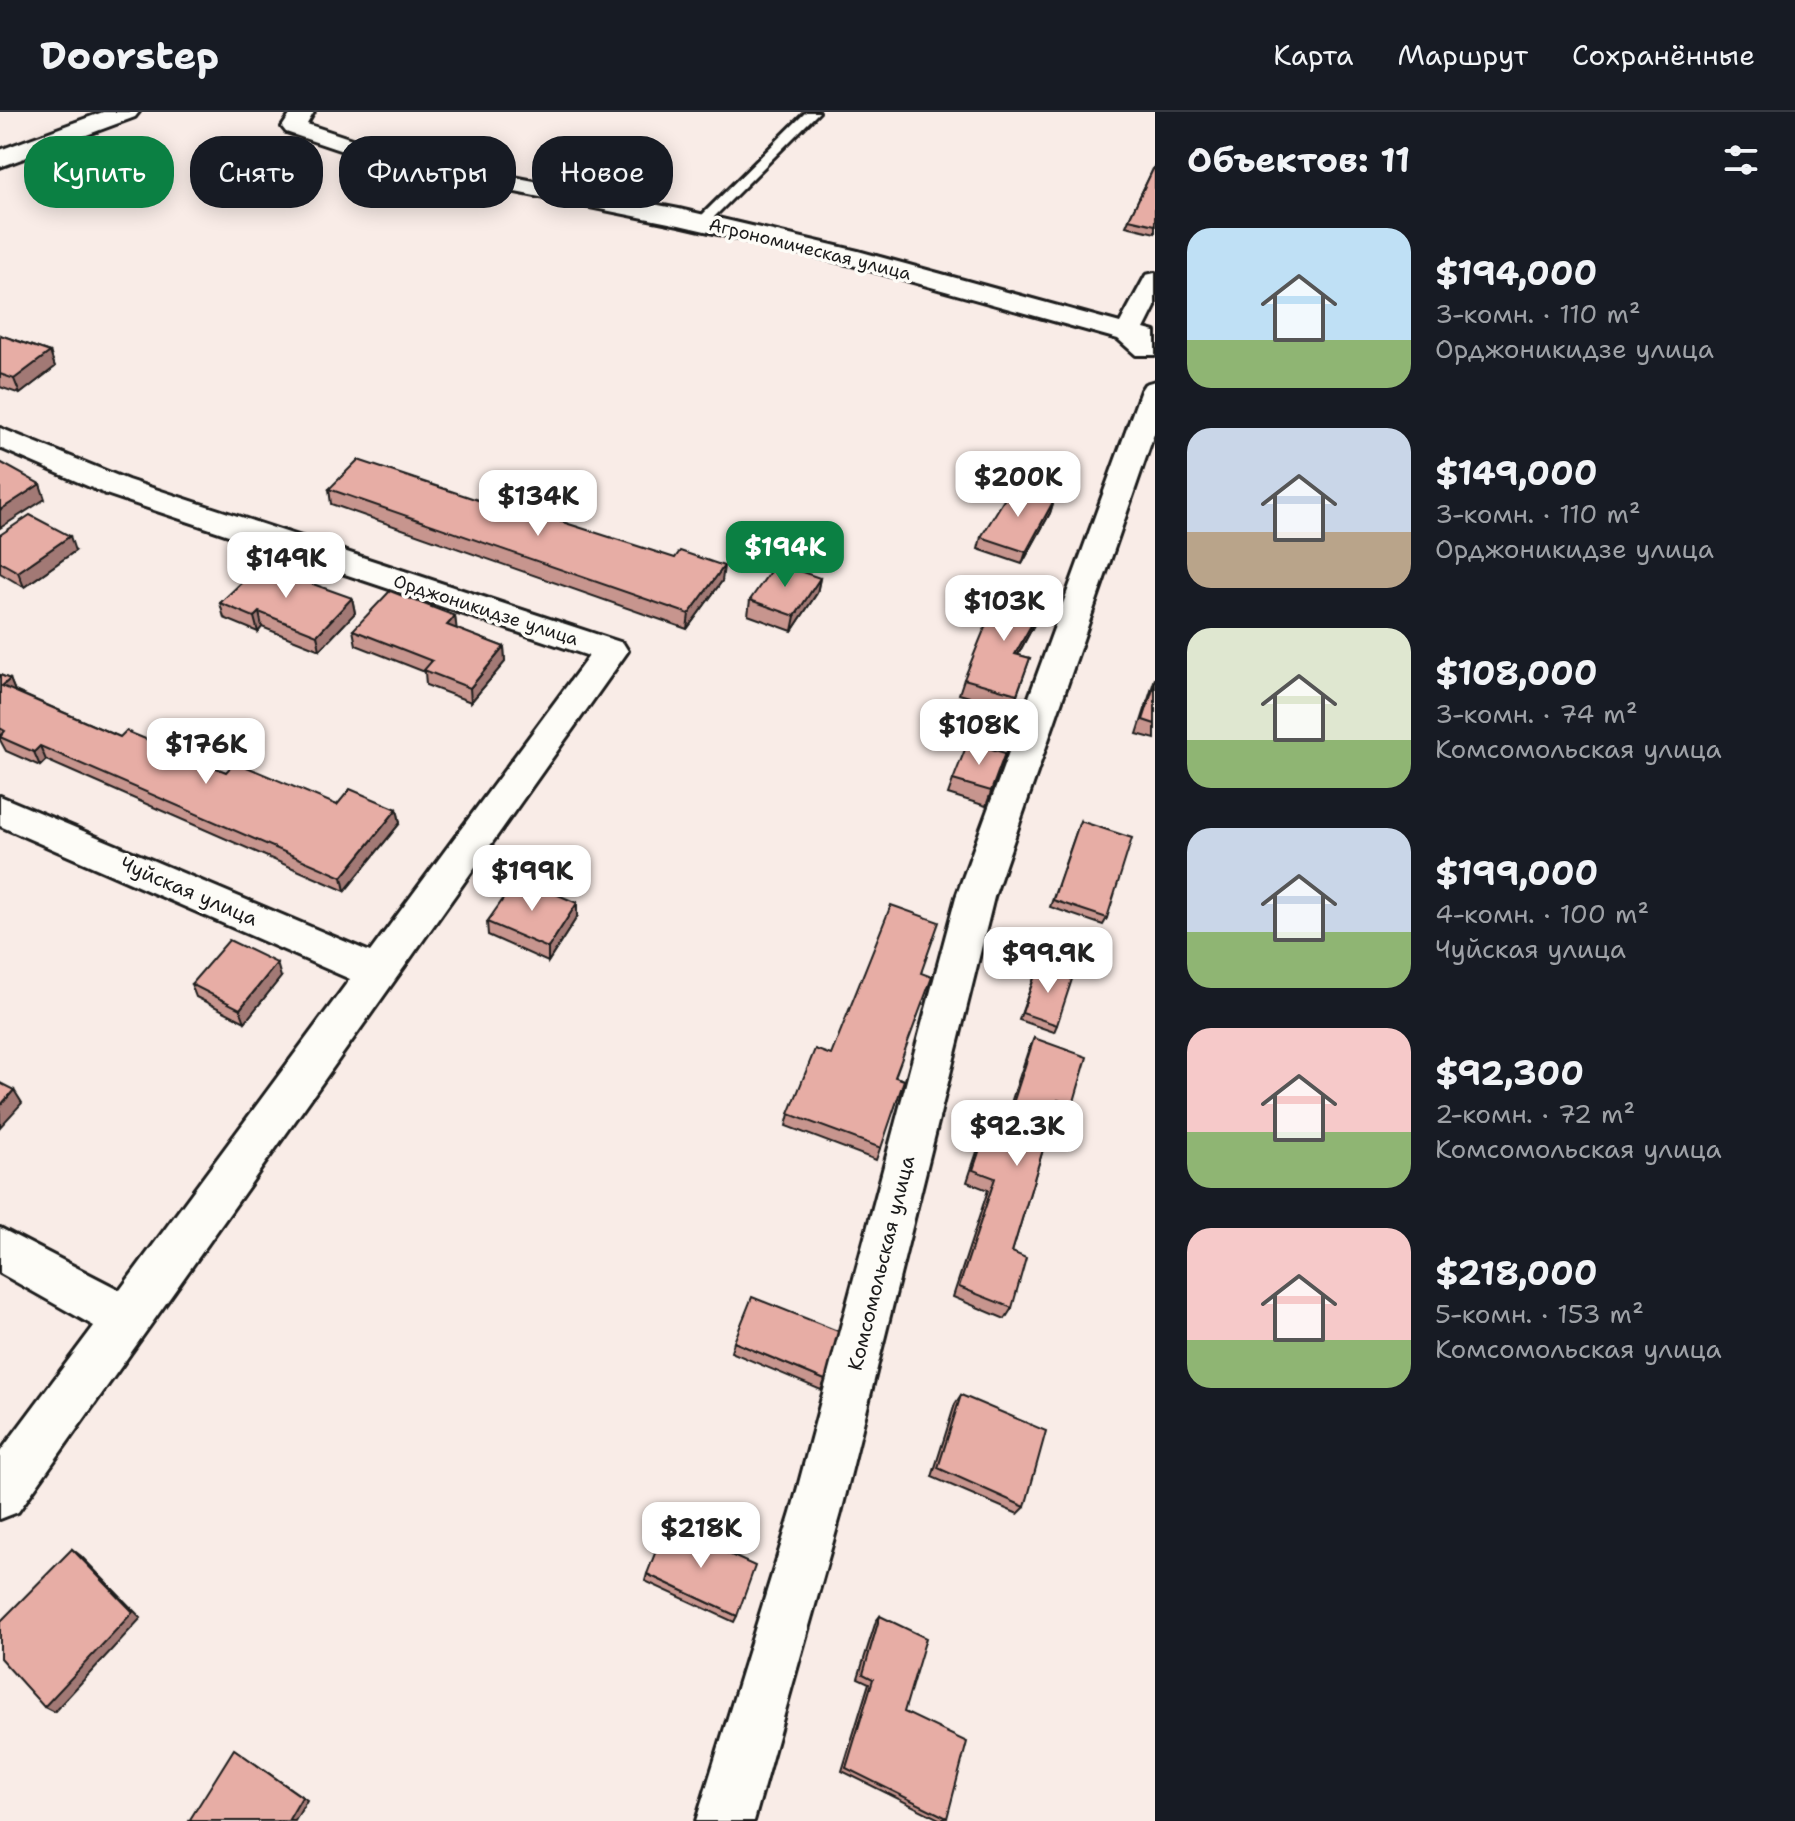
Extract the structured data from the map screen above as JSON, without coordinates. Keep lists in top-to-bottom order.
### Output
{
  "streets": {
    "street": [
      "Агрономическая улица",
      "Орджоникидзе улица",
      "Чуйская улица",
      "Комсомольская улица"
    ]
  },
  "crossings": [
    ["Орджоникидзе улица", "Чуйская улица"]
  ],
  "page": {
    "header": "Doorstep",
    "nav": ["Карта", "Маршрут", "Сохранённые"],
    "heading": "Объектов: 11",
    "chip": [
      "Купить",
      "Снять",
      "Фильтры",
      "Новое"
    ],
    "list": [
      {
        "name": "$194,000",
        "note": "3-комн. · 110 m² · Орджоникидзе улица"
      },
      {
        "name": "$149,000",
        "note": "3-комн. · 110 m² · Орджоникидзе улица"
      },
      {
        "name": "$108,000",
        "note": "3-комн. · 74 m² · Комсомольская улица"
      },
      {
        "name": "$199,000",
        "note": "4-комн. · 100 m² · Чуйская улица"
      },
      {
        "name": "$92,300",
        "note": "2-комн. · 72 m² · Комсомольская улица"
      },
      {
        "name": "$218,000",
        "note": "5-комн. · 153 m² · Комсомольская улица"
      }
    ],
    "price": [
      "$200K",
      "$134K",
      "$194K",
      "$149K",
      "$103K",
      "$108K",
      "$176K",
      "$199K",
      "$99.9K",
      "$92.3K",
      "$218K"
    ]
  }
}
